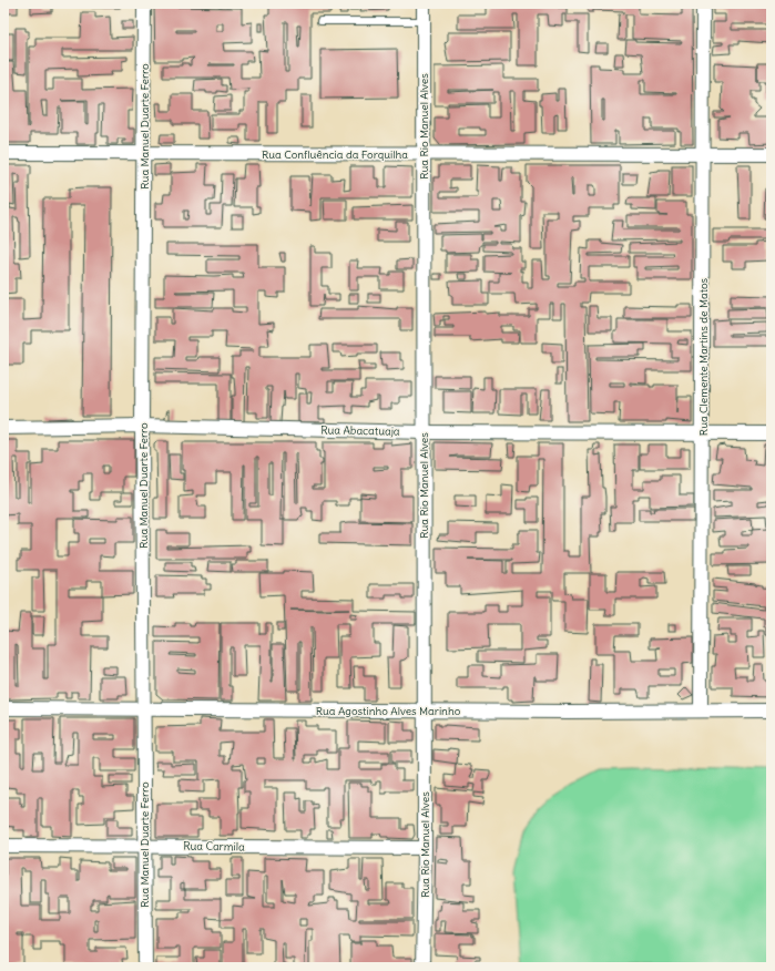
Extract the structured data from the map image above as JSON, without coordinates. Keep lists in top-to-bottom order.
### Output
{
  "streets": {
    "street": [
      "Rua Manuel Duarte Ferro",
      "Rua Rio Manuel Alves",
      "Rua Confluência da Forquilha",
      "Rua Clemente Martins de Matos",
      "Rua Abacatuaja",
      "Rua Agostinho Alves Marinho",
      "Rua Carmila"
    ]
  },
  "crossings": [
    ["Rua Manuel Duarte Ferro", "Rua Confluência da Forquilha"],
    ["Rua Manuel Duarte Ferro", "Rua Abacatuaja"],
    ["Rua Manuel Duarte Ferro", "Rua Agostinho Alves Marinho"],
    ["Rua Manuel Duarte Ferro", "Rua Carmila"],
    ["Rua Rio Manuel Alves", "Rua Confluência da Forquilha"],
    ["Rua Rio Manuel Alves", "Rua Abacatuaja"],
    ["Rua Rio Manuel Alves", "Rua Agostinho Alves Marinho"],
    ["Rua Rio Manuel Alves", "Rua Carmila"],
    ["Rua Confluência da Forquilha", "Rua Clemente Martins de Matos"],
    ["Rua Clemente Martins de Matos", "Rua Abacatuaja"],
    ["Rua Clemente Martins de Matos", "Rua Agostinho Alves Marinho"]
  ]
}
